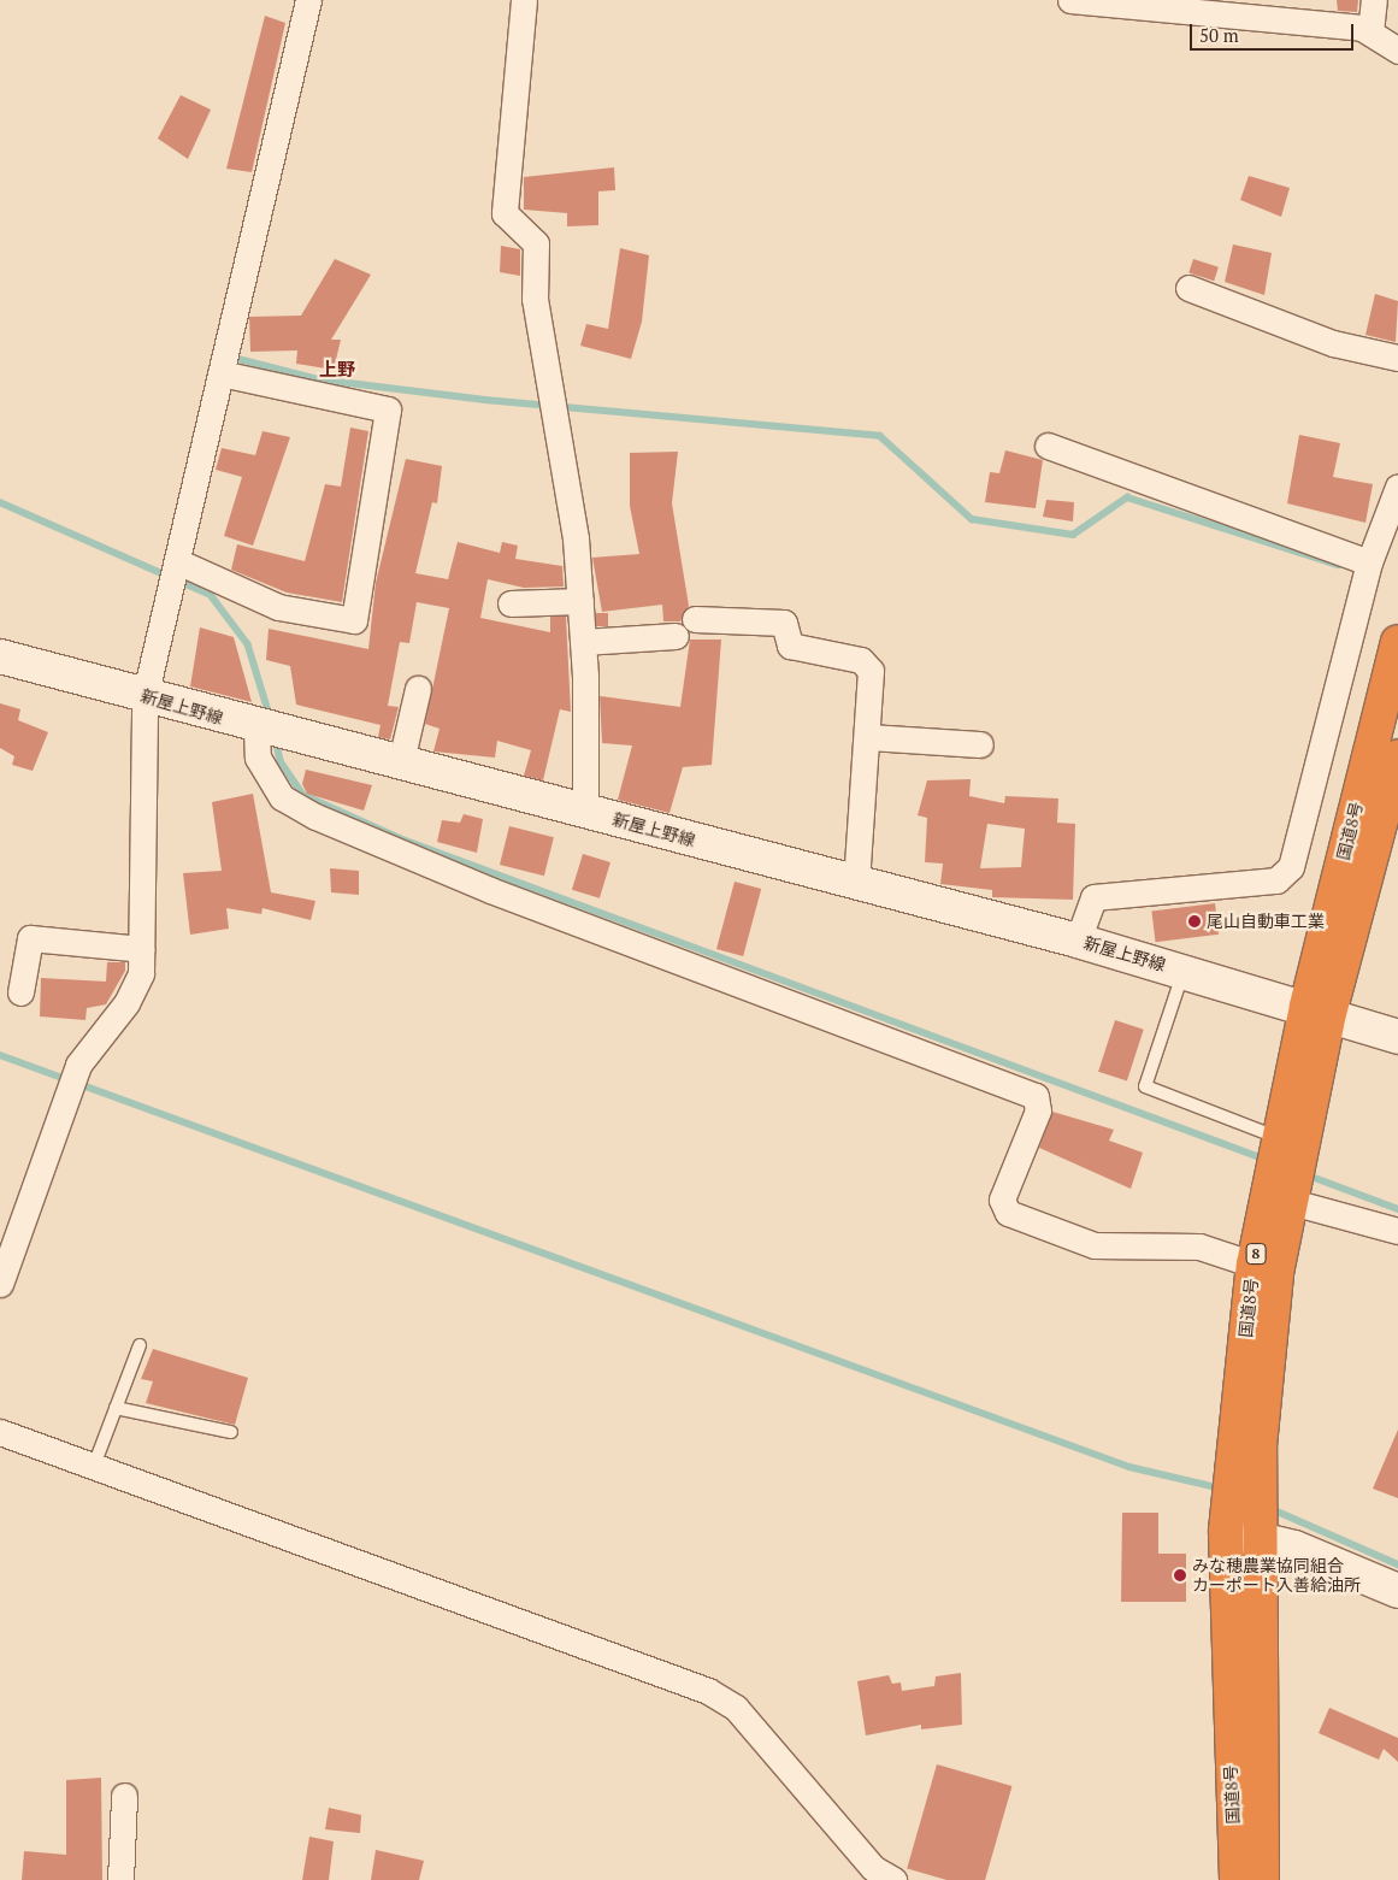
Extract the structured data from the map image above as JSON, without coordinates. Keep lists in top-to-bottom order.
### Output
{
  "streets": {
    "highway": ["国道8号", "8"],
    "main road": ["新屋上野線"]
  },
  "crossings": [
    ["新屋上野線", "国道8号"]
  ],
  "districts": ["上野"],
  "places": ["尾山自動車工業", "みな穂農業協同組合 カーポート入善給油所"],
  "scale_bar": "50 m"
}
